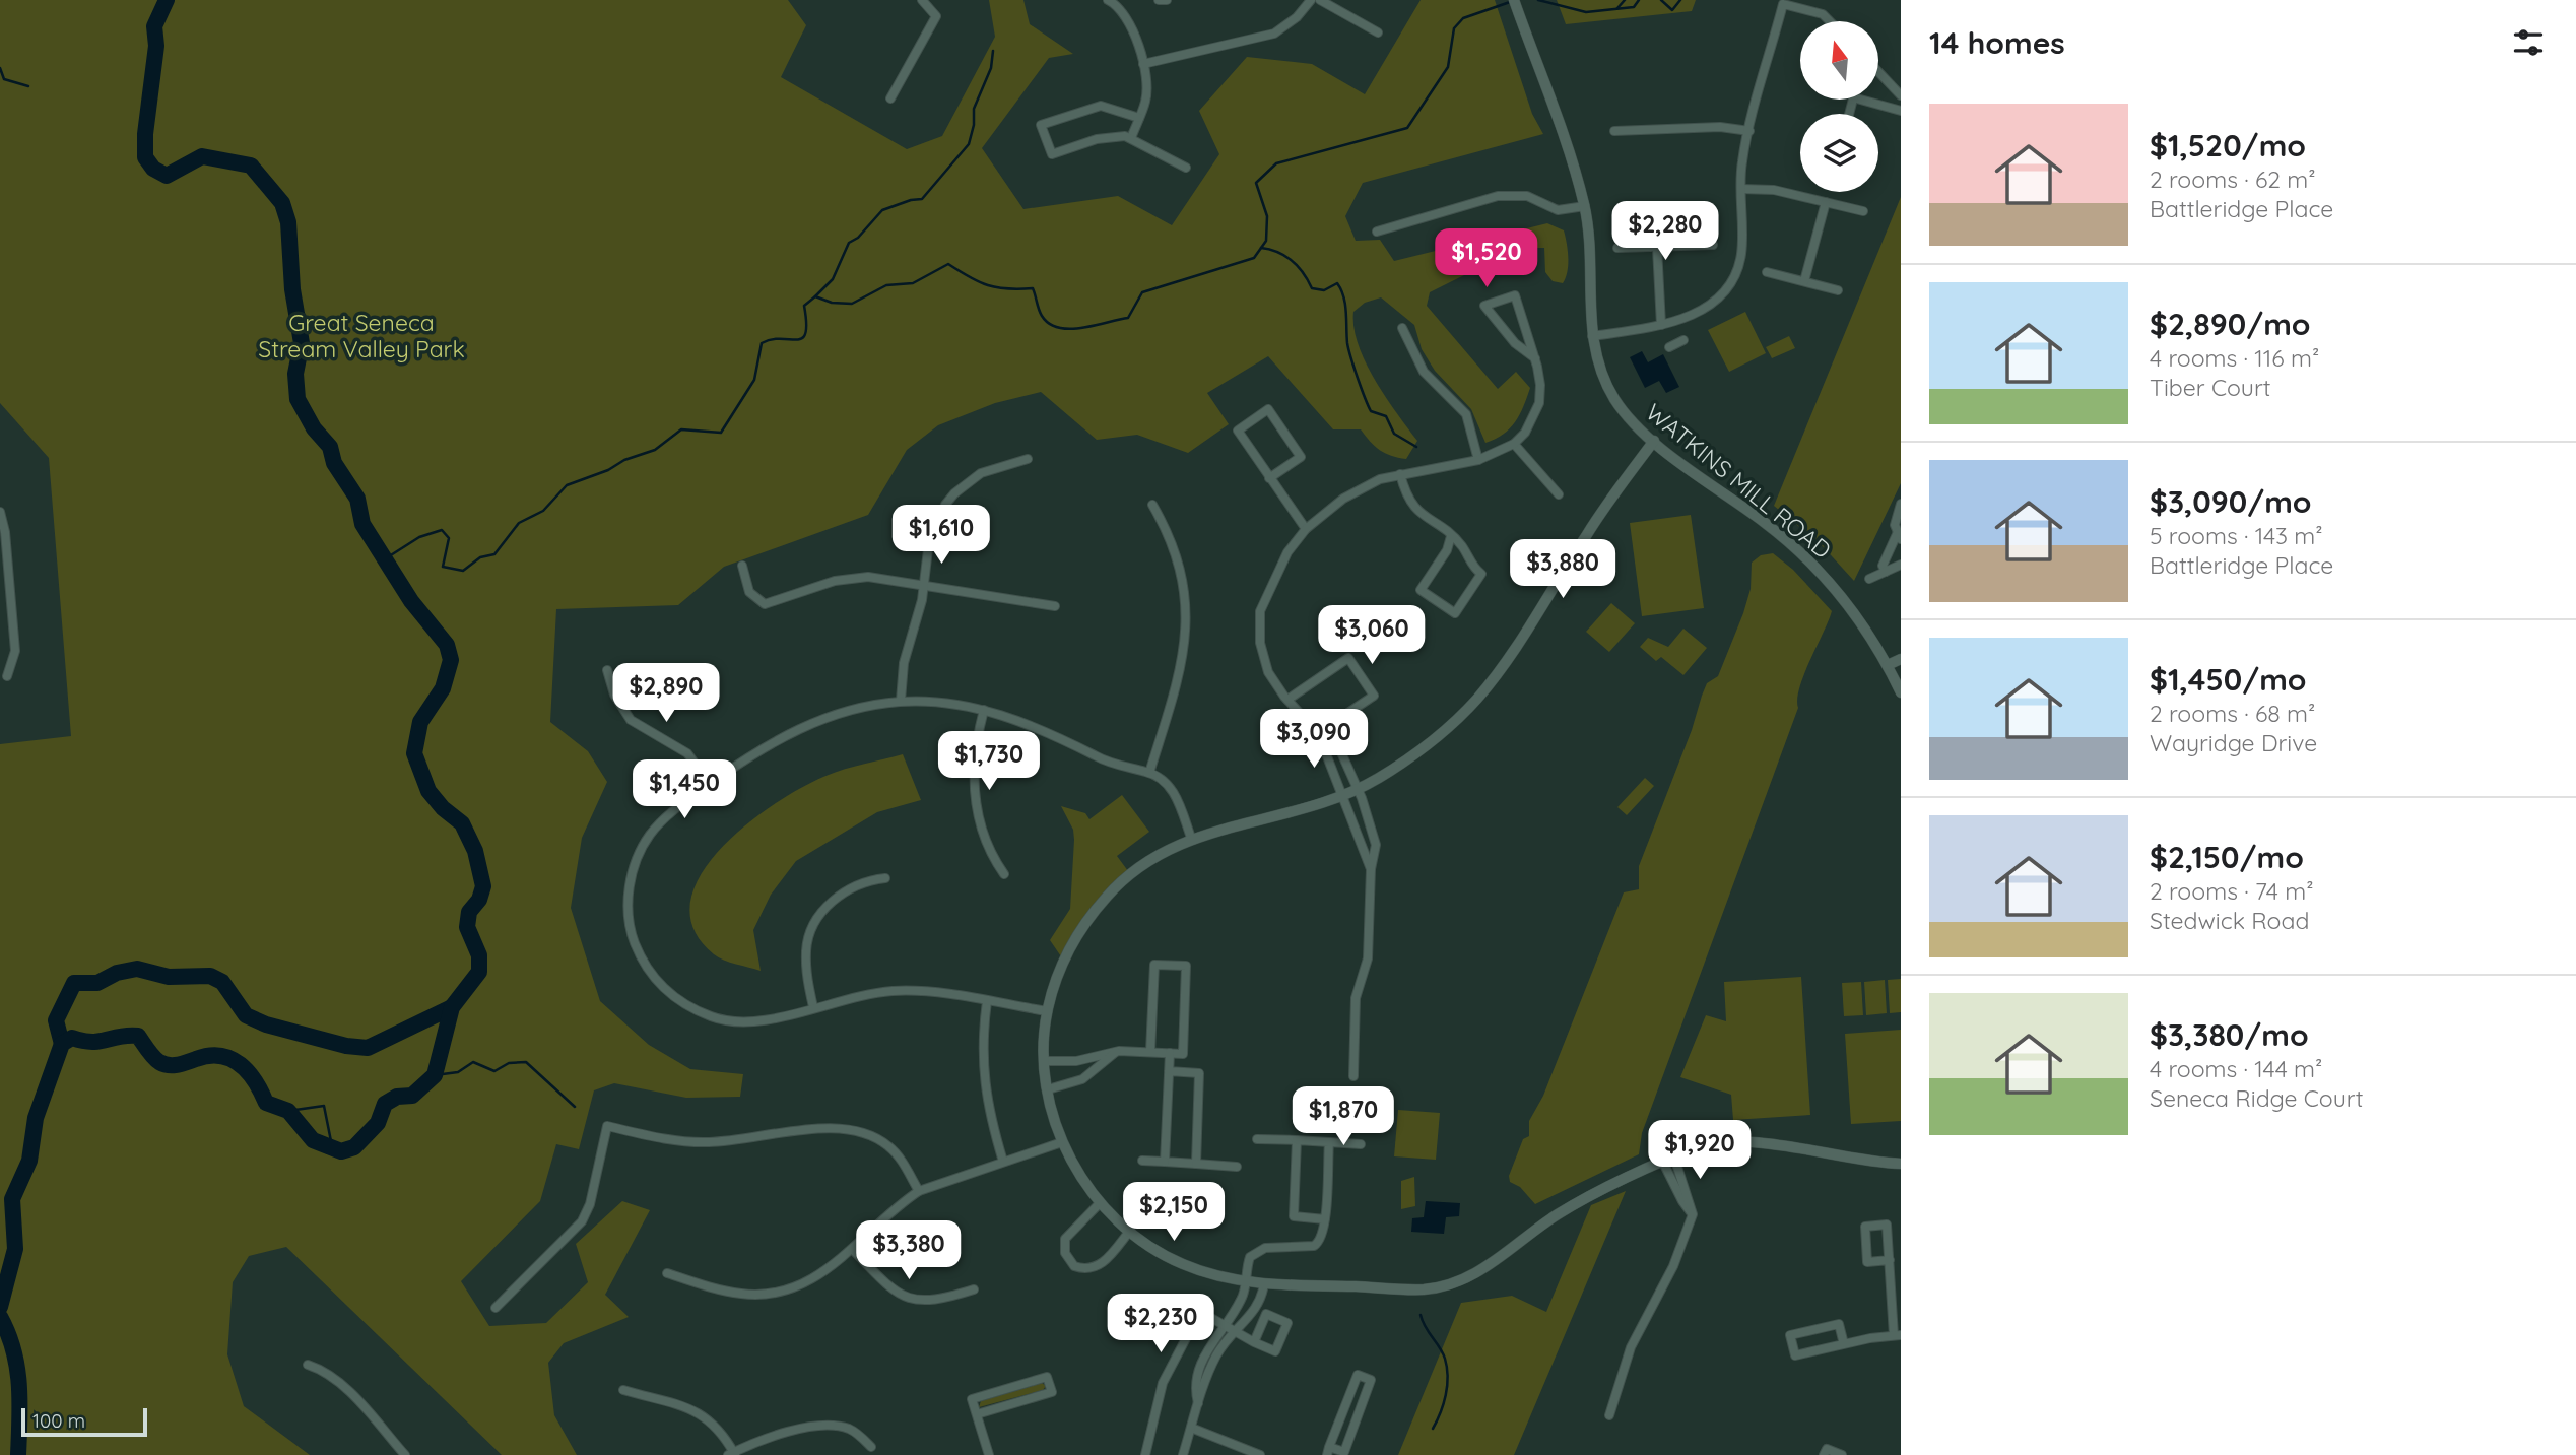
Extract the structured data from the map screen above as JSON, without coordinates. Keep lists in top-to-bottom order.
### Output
{
  "streets": {
    "street": ["WATKINS MILL ROAD"]
  },
  "parks": ["Great Seneca Stream Valley Park"],
  "scale_bar": "100 m",
  "north": "top",
  "page": {
    "heading": "14 homes",
    "list": [
      {
        "name": "$1,520/mo",
        "note": "2 rooms · 62 m² · Battleridge Place"
      },
      {
        "name": "$2,890/mo",
        "note": "4 rooms · 116 m² · Tiber Court"
      },
      {
        "name": "$3,090/mo",
        "note": "5 rooms · 143 m² · Battleridge Place"
      },
      {
        "name": "$1,450/mo",
        "note": "2 rooms · 68 m² · Wayridge Drive"
      },
      {
        "name": "$2,150/mo",
        "note": "2 rooms · 74 m² · Stedwick Road"
      },
      {
        "name": "$3,380/mo",
        "note": "4 rooms · 144 m² · Seneca Ridge Court"
      }
    ],
    "price": [
      "$2,280",
      "$1,520",
      "$1,610",
      "$3,880",
      "$3,060",
      "$2,890",
      "$3,090",
      "$1,730",
      "$1,450",
      "$1,870",
      "$1,920",
      "$2,150",
      "$3,380",
      "$2,230"
    ],
    "scale": "100 m"
  }
}
